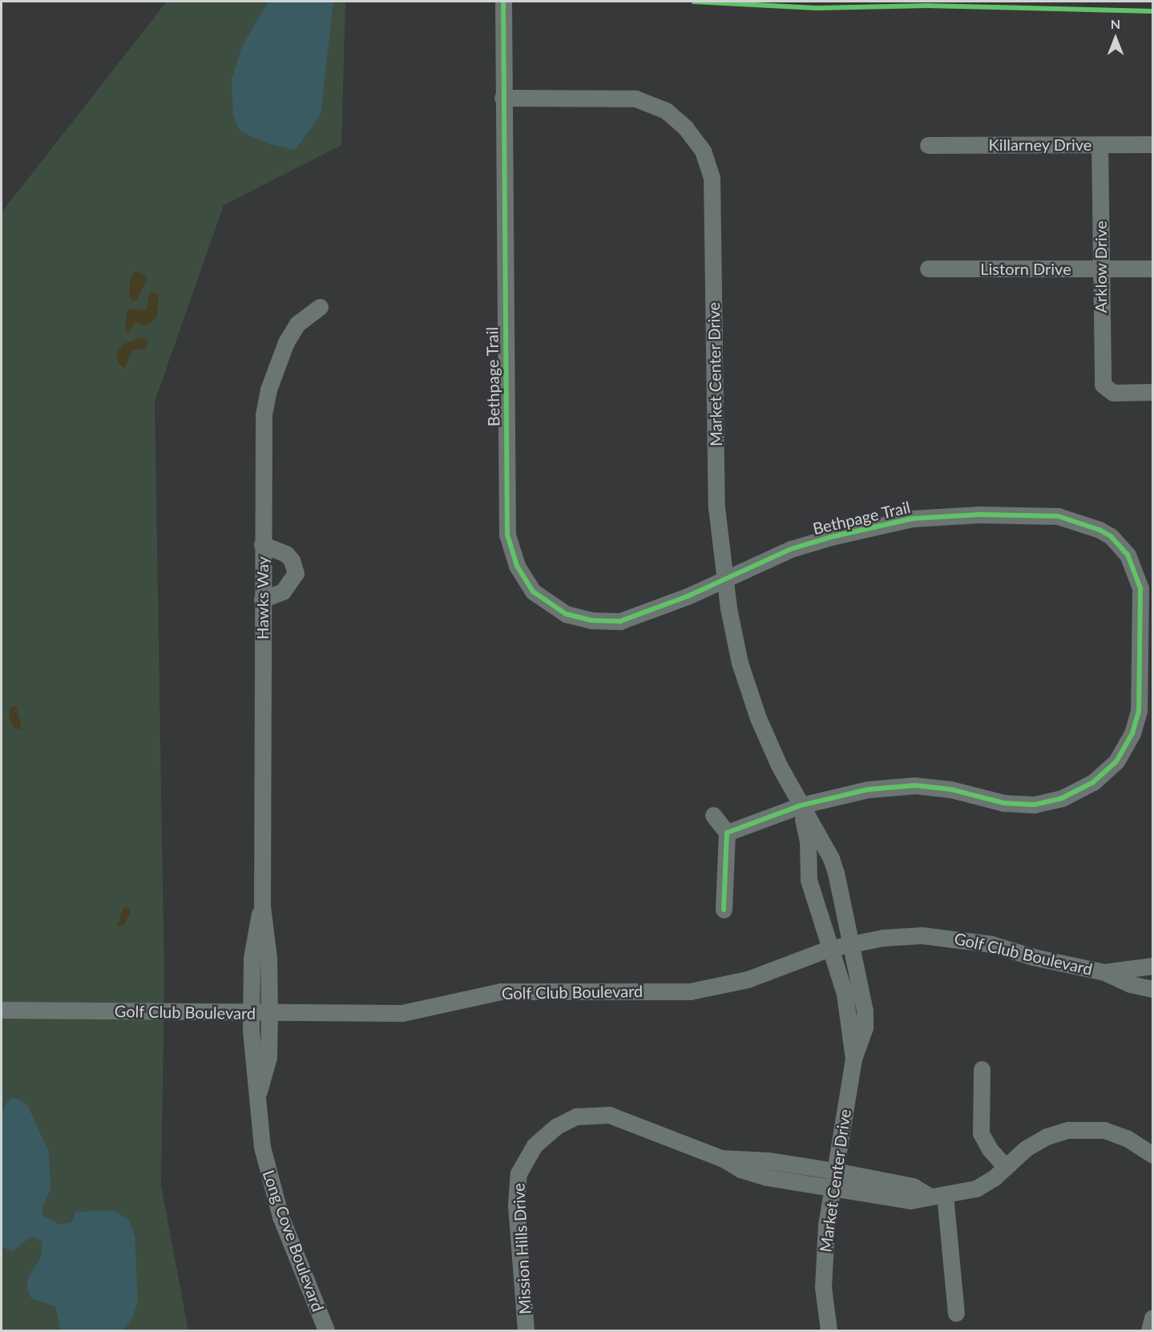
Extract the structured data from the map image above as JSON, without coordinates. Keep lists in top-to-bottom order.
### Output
{
  "streets": {
    "street": [
      "Killarney Drive",
      "Arklow Drive",
      "Listorn Drive",
      "Market Center Drive",
      "Bethpage Trail",
      "Hawks Way",
      "Golf Club Boulevard",
      "Long Cove Boulevard",
      "Mission Hills Drive"
    ]
  },
  "crossings": [
    ["Killarney Drive", "Arklow Drive"],
    ["Arklow Drive", "Listorn Drive"],
    ["Market Center Drive", "Bethpage Trail"],
    ["Market Center Drive", "Golf Club Boulevard"],
    ["Market Center Drive", "Mission Hills Drive"],
    ["Hawks Way", "Golf Club Boulevard"],
    ["Hawks Way", "Long Cove Boulevard"],
    ["Golf Club Boulevard", "Long Cove Boulevard"]
  ],
  "north": "top"
}
